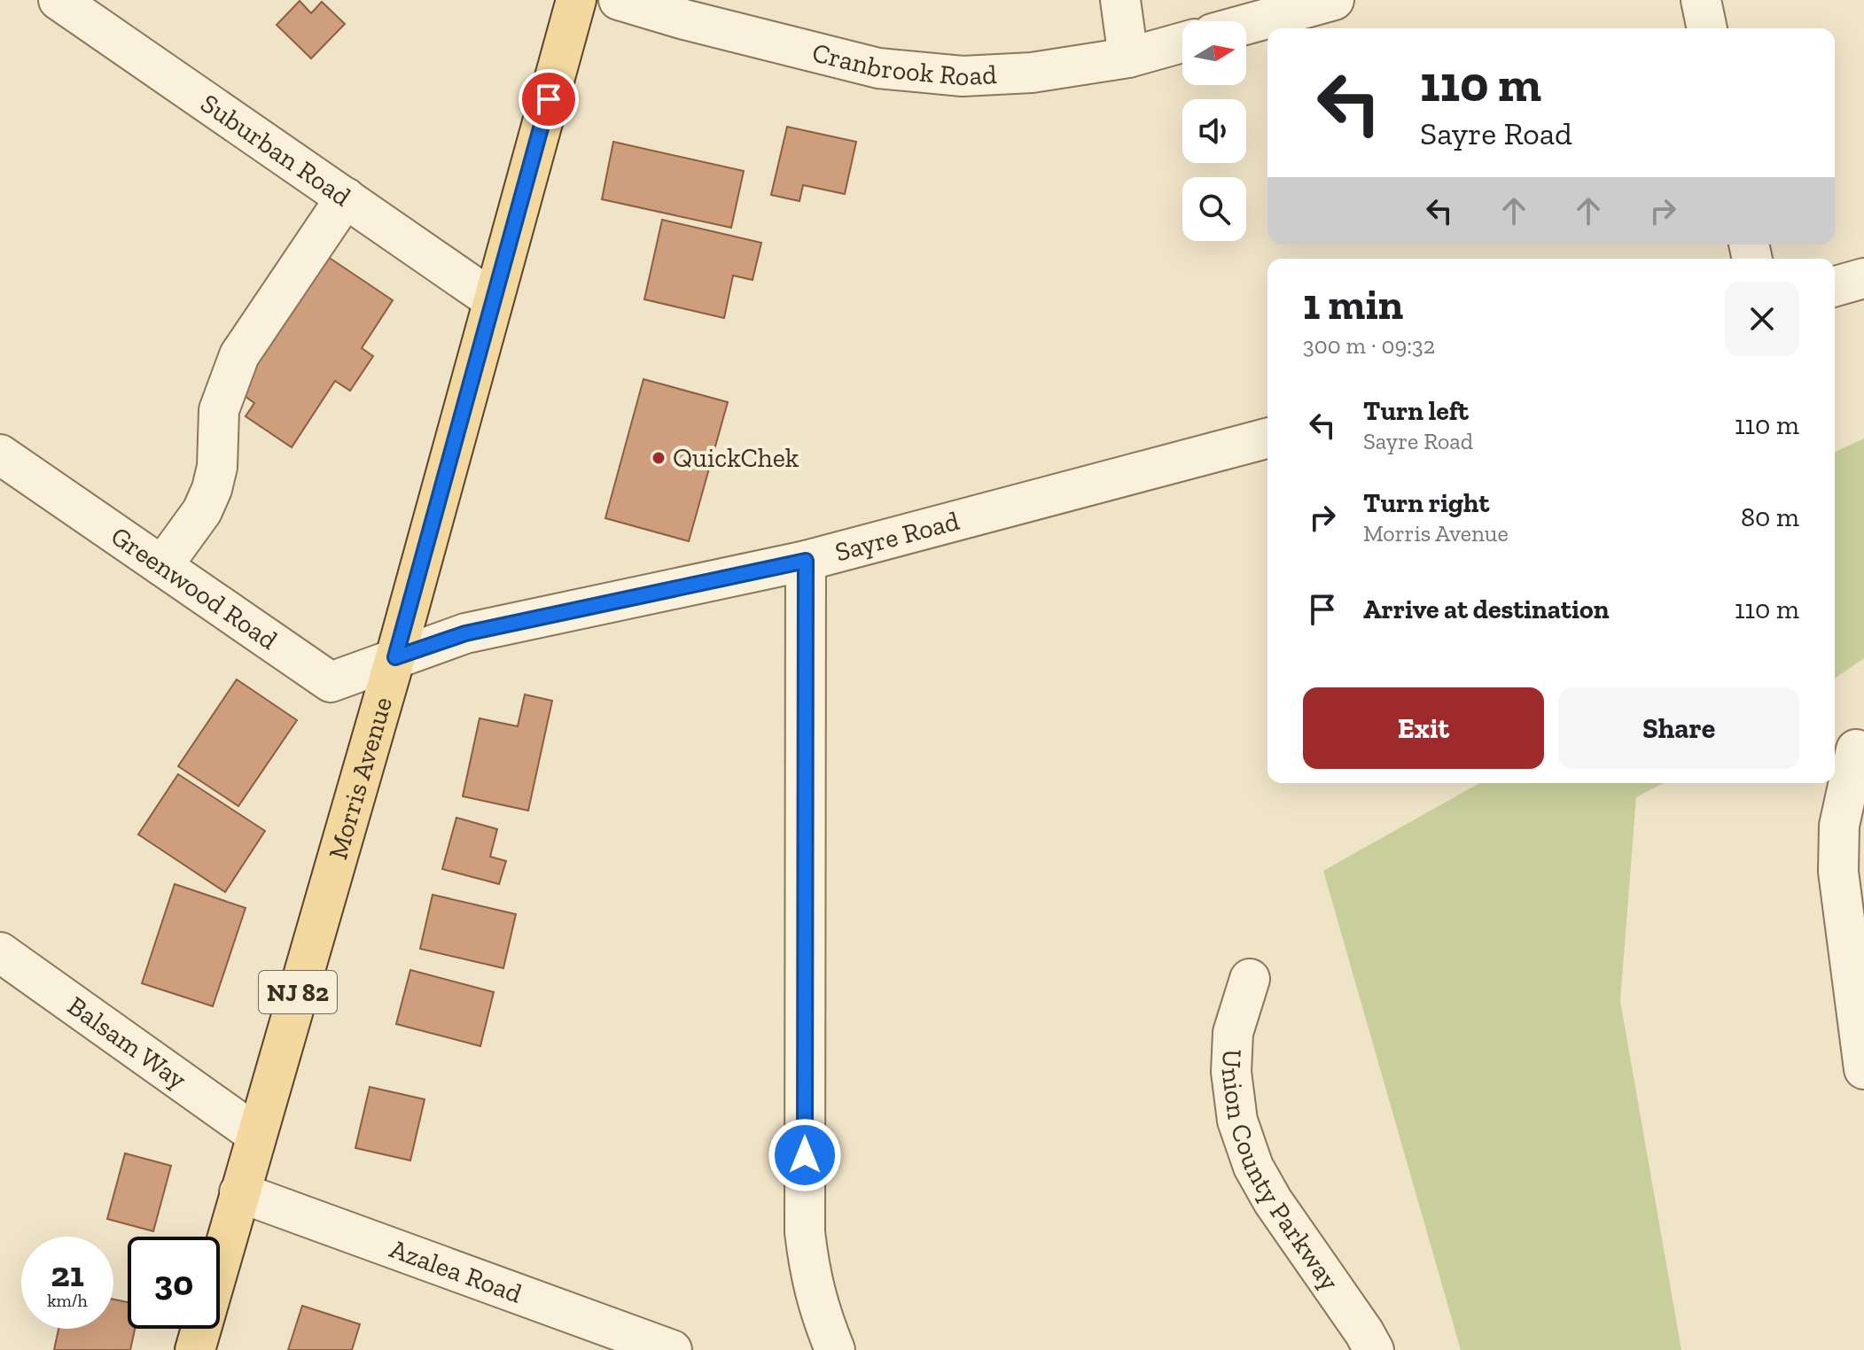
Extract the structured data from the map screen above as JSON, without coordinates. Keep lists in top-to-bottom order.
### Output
{
  "streets": {
    "main road": ["Morris Avenue", "NJ 82"],
    "street": [
      "Cranbrook Road",
      "Suburban Road",
      "Sayre Road",
      "Greenwood Road",
      "Balsam Way",
      "Union County Parkway",
      "Azalea Road"
    ]
  },
  "crossings": [
    ["Suburban Road", "Morris Avenue"],
    ["Sayre Road", "Greenwood Road"],
    ["Sayre Road", "Morris Avenue"],
    ["Greenwood Road", "Morris Avenue"],
    ["Morris Avenue", "Balsam Way"],
    ["Morris Avenue", "Azalea Road"]
  ],
  "places": ["QuickChek"],
  "north": "right",
  "page": {
    "turn": ["110 m", "Sayre Road"],
    "heading": ["1 min", "300 m · 09:32"],
    "list": [
      {
        "name": "Turn left",
        "note": "Sayre Road",
        "value": "110 m"
      },
      {
        "name": "Turn right",
        "note": "Morris Avenue",
        "value": "80 m"
      },
      {
        "name": "Arrive at destination",
        "value": "110 m"
      }
    ],
    "buttons": ["Exit", "Share"],
    "speed": "21 km/h",
    "limit": "30"
  }
}
